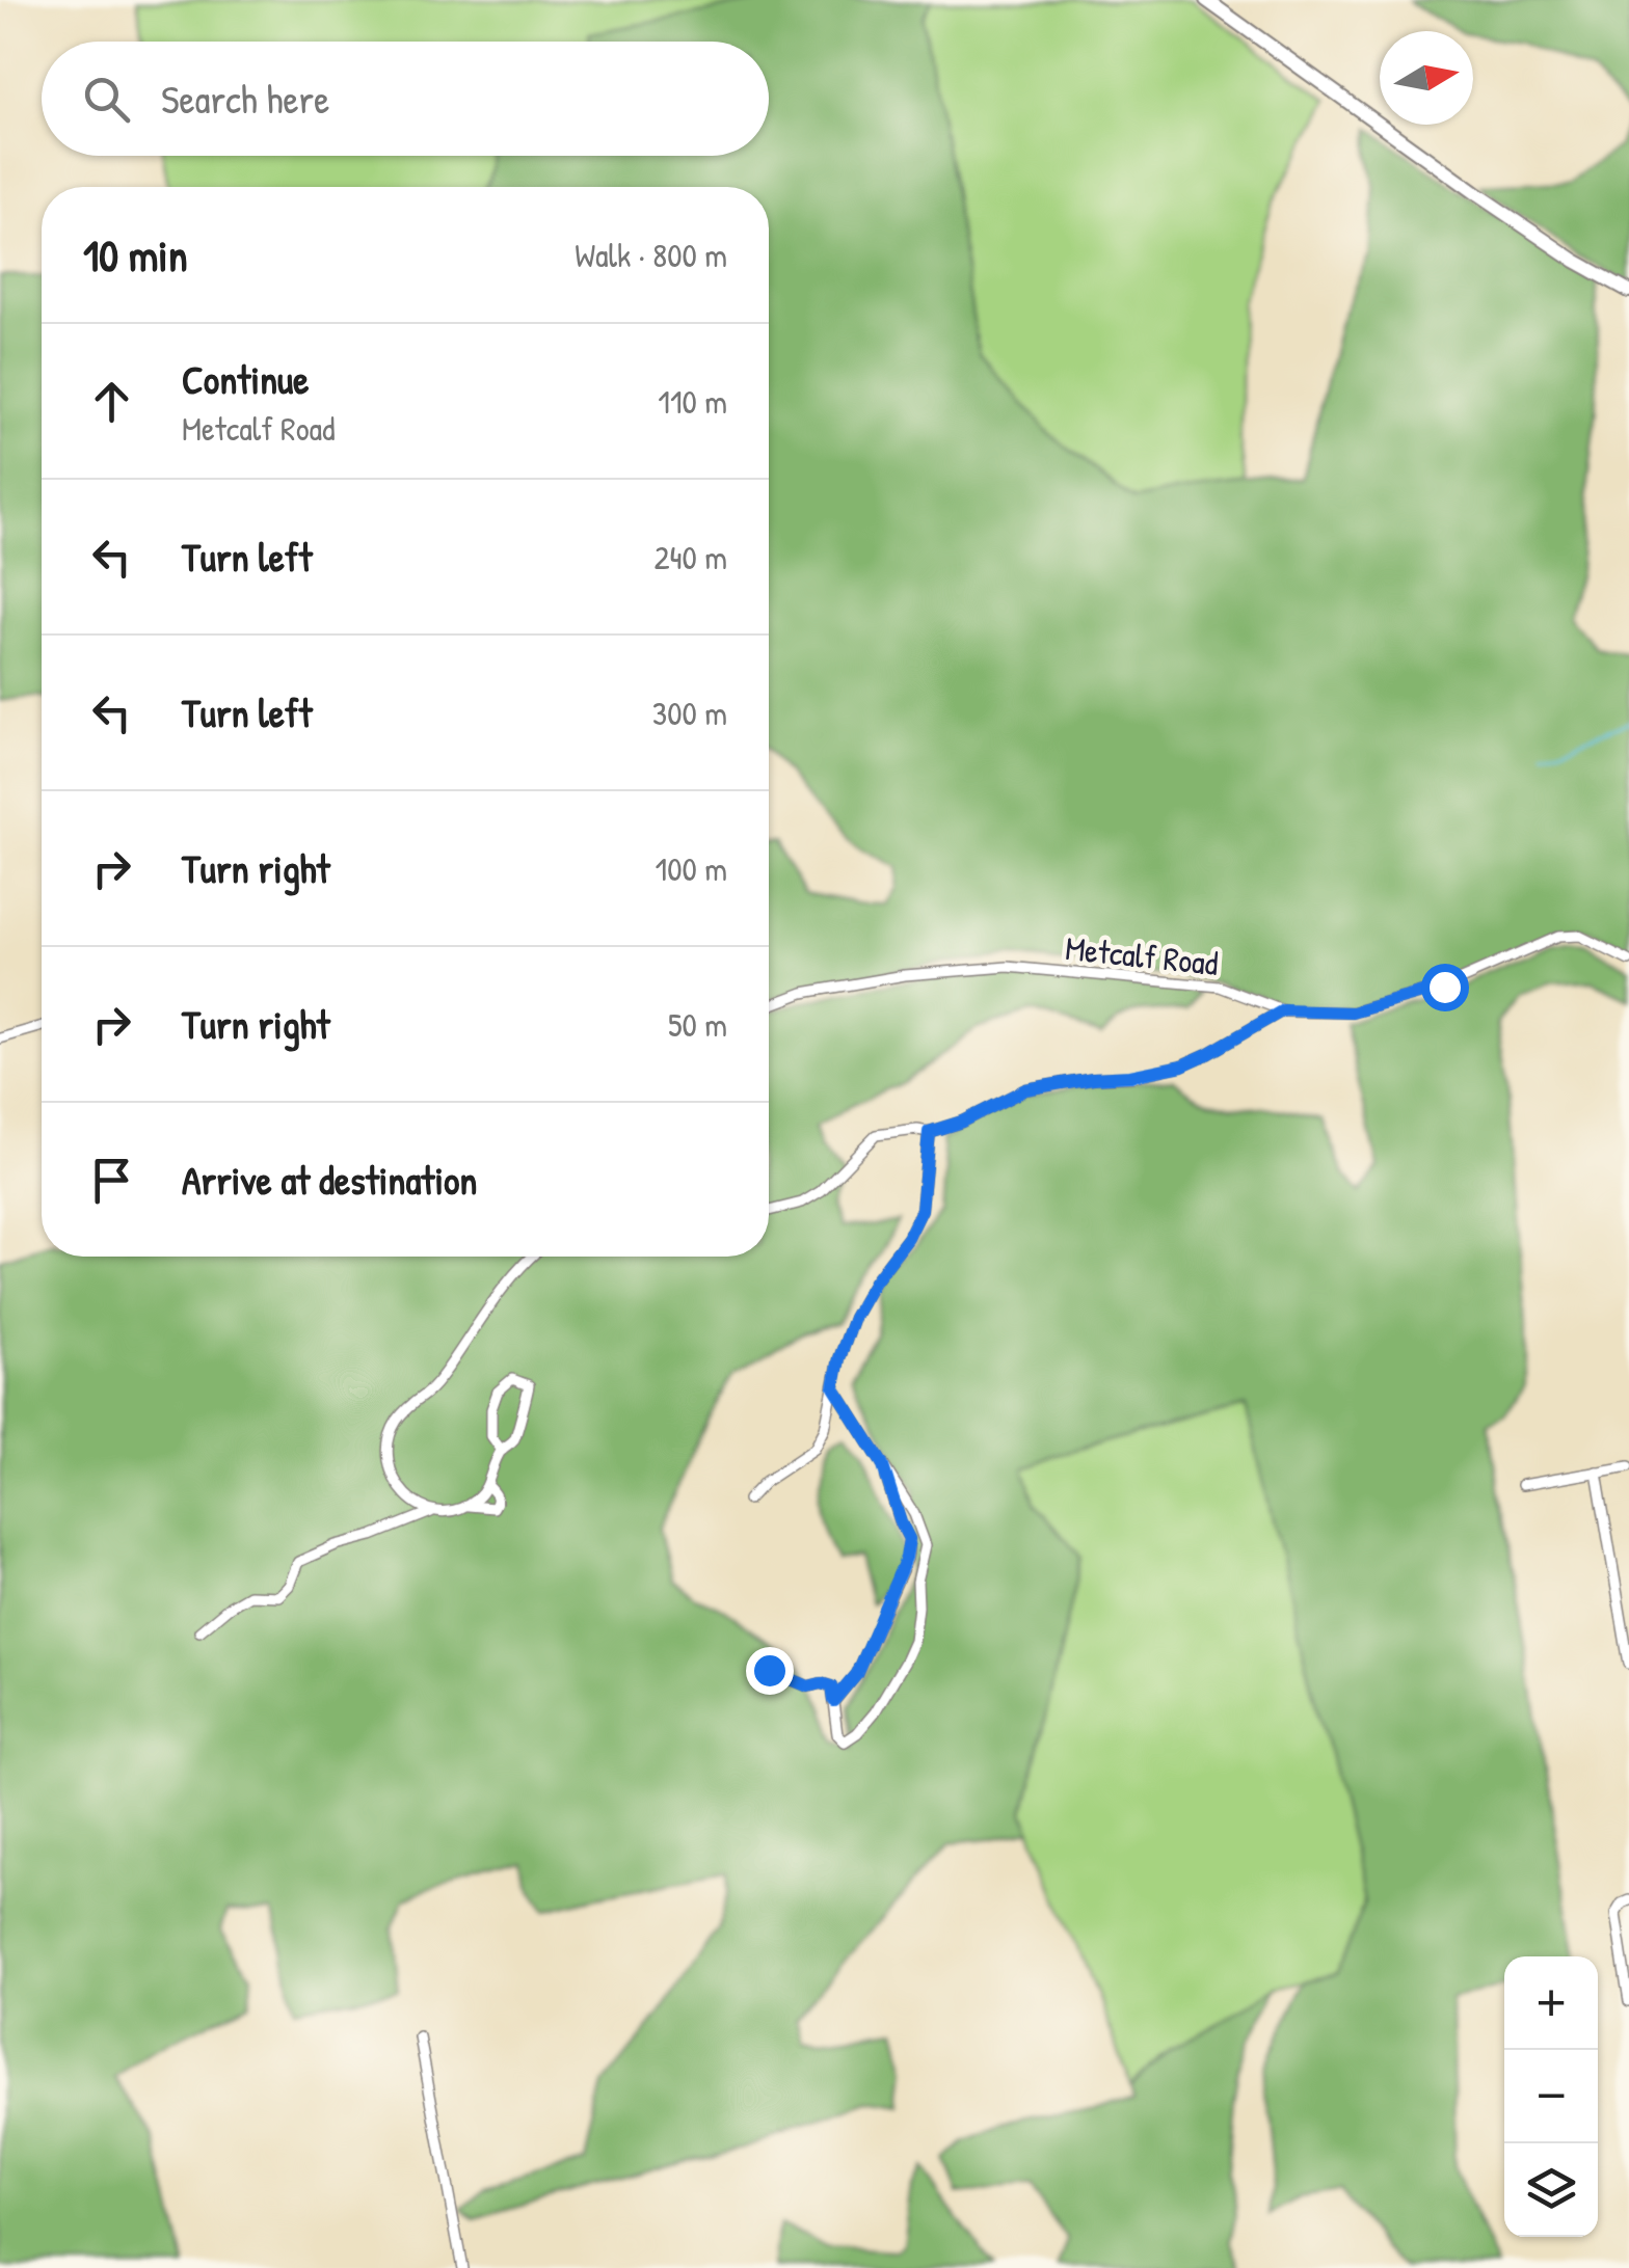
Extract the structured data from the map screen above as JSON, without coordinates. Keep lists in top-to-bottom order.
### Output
{
  "streets": {
    "street": ["Metcalf Road"]
  },
  "north": "right",
  "page": {
    "search": "Search here",
    "heading": ["10 min", "Walk · 800 m"],
    "list": [
      ["Continue", "Metcalf Road", "110 m"],
      ["Turn left", "240 m"],
      ["Turn left", "300 m"],
      ["Turn right", "100 m"],
      ["Turn right", "50 m"],
      "Arrive at destination"
    ],
    "map_buttons": ["+", "−"]
  }
}
